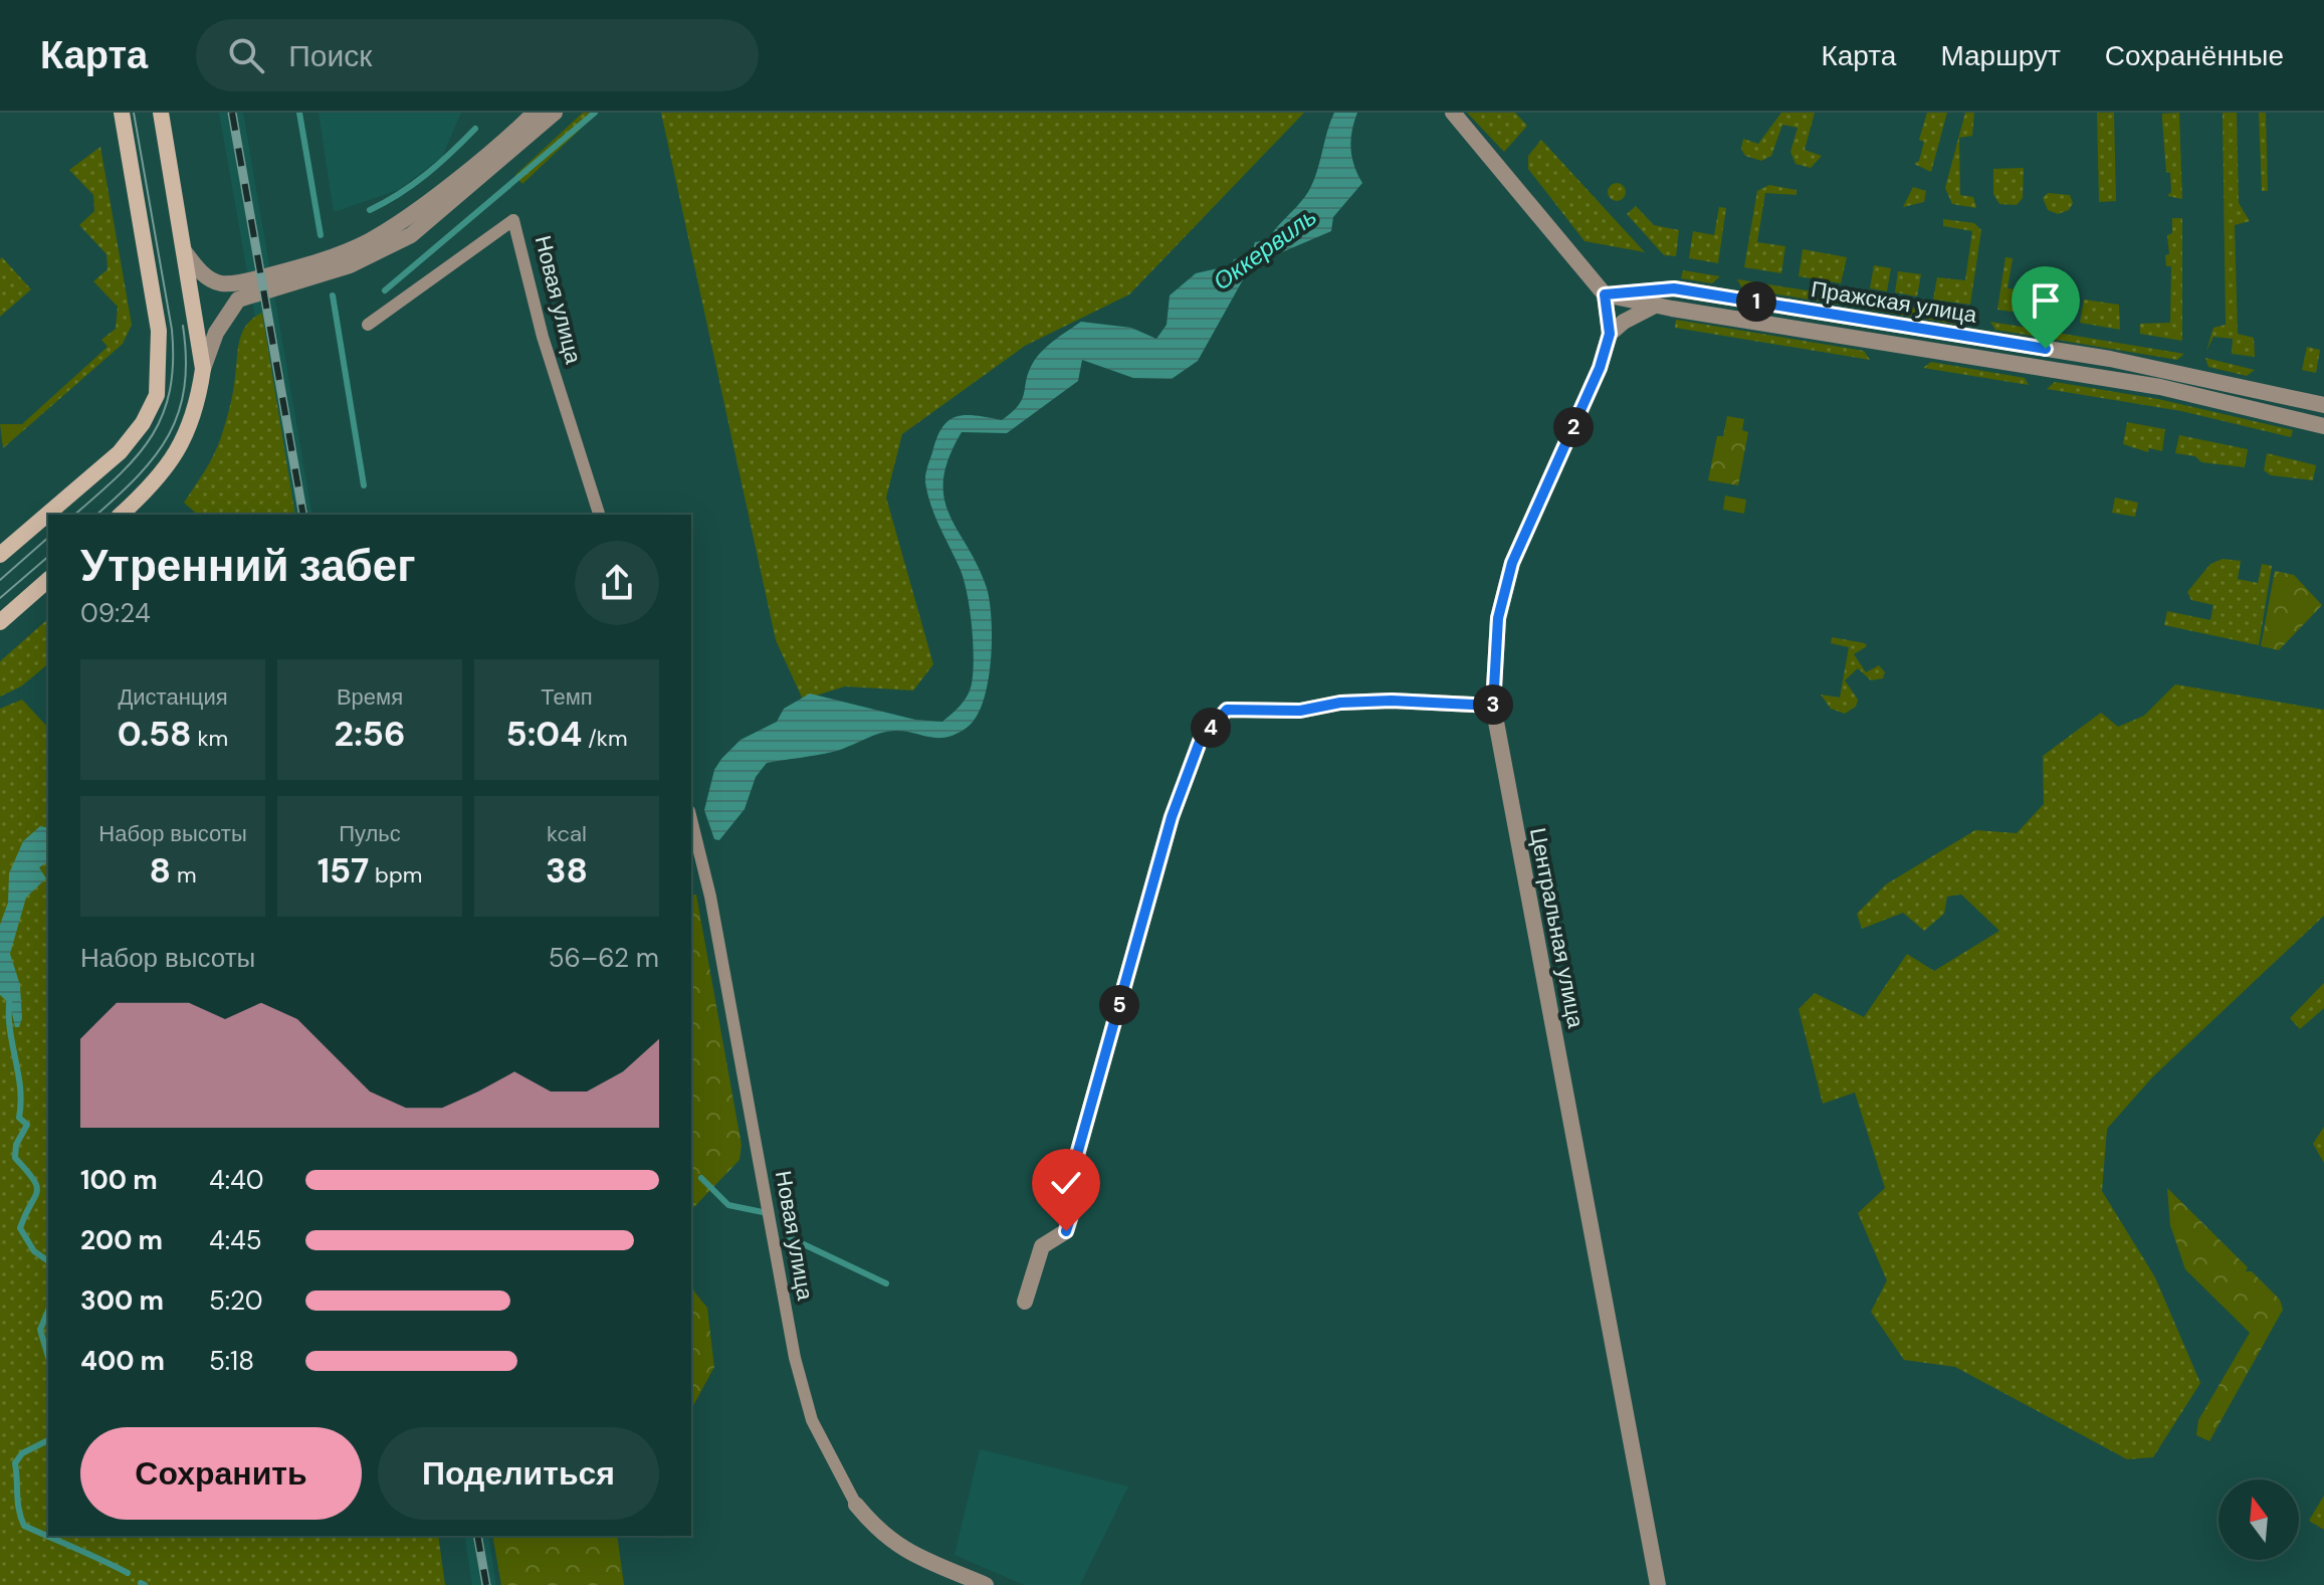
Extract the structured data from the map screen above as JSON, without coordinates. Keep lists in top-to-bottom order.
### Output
{
  "streets": {
    "street": ["Новая улица", "Пражская улица", "Центральная улица"]
  },
  "crossings": [
    ["Пражская улица", "Центральная улица"]
  ],
  "water": ["Оккервиль"],
  "north": "top",
  "page": {
    "header": "Карта",
    "search": "Поиск",
    "nav": ["Карта", "Маршрут", "Сохранённые"],
    "pins": [
      "1",
      "2",
      "3",
      "4",
      "5"
    ],
    "heading": ["Утренний забег", "09:24"],
    "stats": [
      ["Дистанция", "0.58 km"],
      ["Время", "2:56"],
      ["Темп", "5:04 /km"],
      ["Набор высоты", "8 m"],
      ["Пульс", "157 bpm"],
      ["kcal", "38"]
    ],
    "chart": ["Набор высоты", "56–62 m"],
    "list": [
      {
        "name": "100 m",
        "note": "4:40"
      },
      {
        "name": "200 m",
        "note": "4:45"
      },
      {
        "name": "300 m",
        "note": "5:20"
      },
      {
        "name": "400 m",
        "note": "5:18"
      }
    ],
    "buttons": ["Сохранить", "Поделиться"]
  }
}
